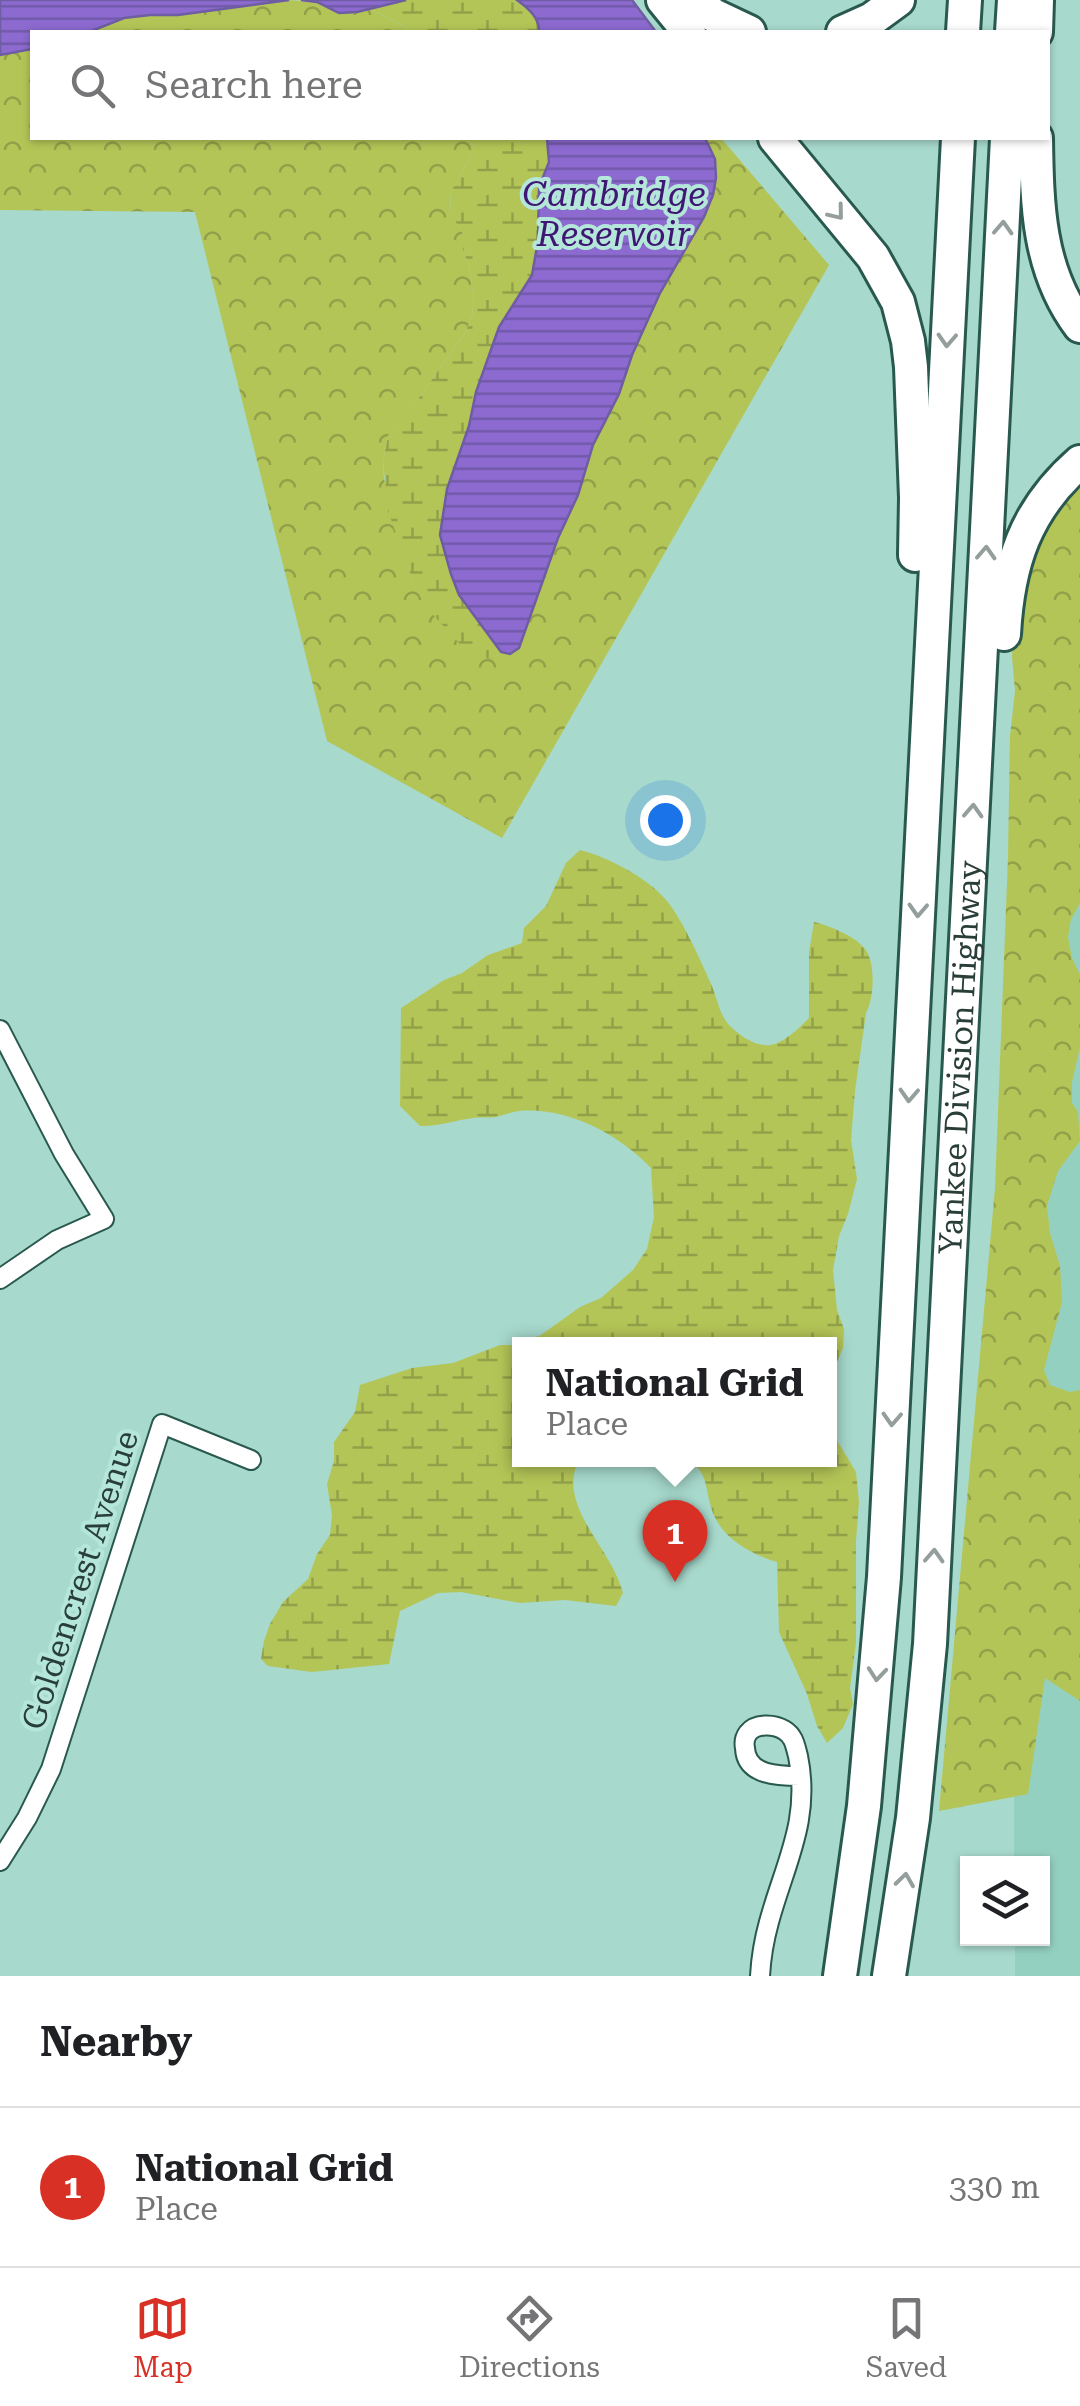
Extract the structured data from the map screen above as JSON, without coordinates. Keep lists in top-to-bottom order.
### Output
{
  "streets": {
    "highway": ["Yankee Division Highway"],
    "street": ["Goldencrest Avenue"]
  },
  "water": ["Cambridge Reservoir"],
  "page": {
    "search": "Search here",
    "popup": ["National Grid", "Place"],
    "pins": "1",
    "heading": "Nearby",
    "list": [
      {
        "mark": "1",
        "name": "National Grid",
        "note": "Place",
        "value": "330 m"
      }
    ],
    "nav": ["Map", "Directions", "Saved"]
  }
}
